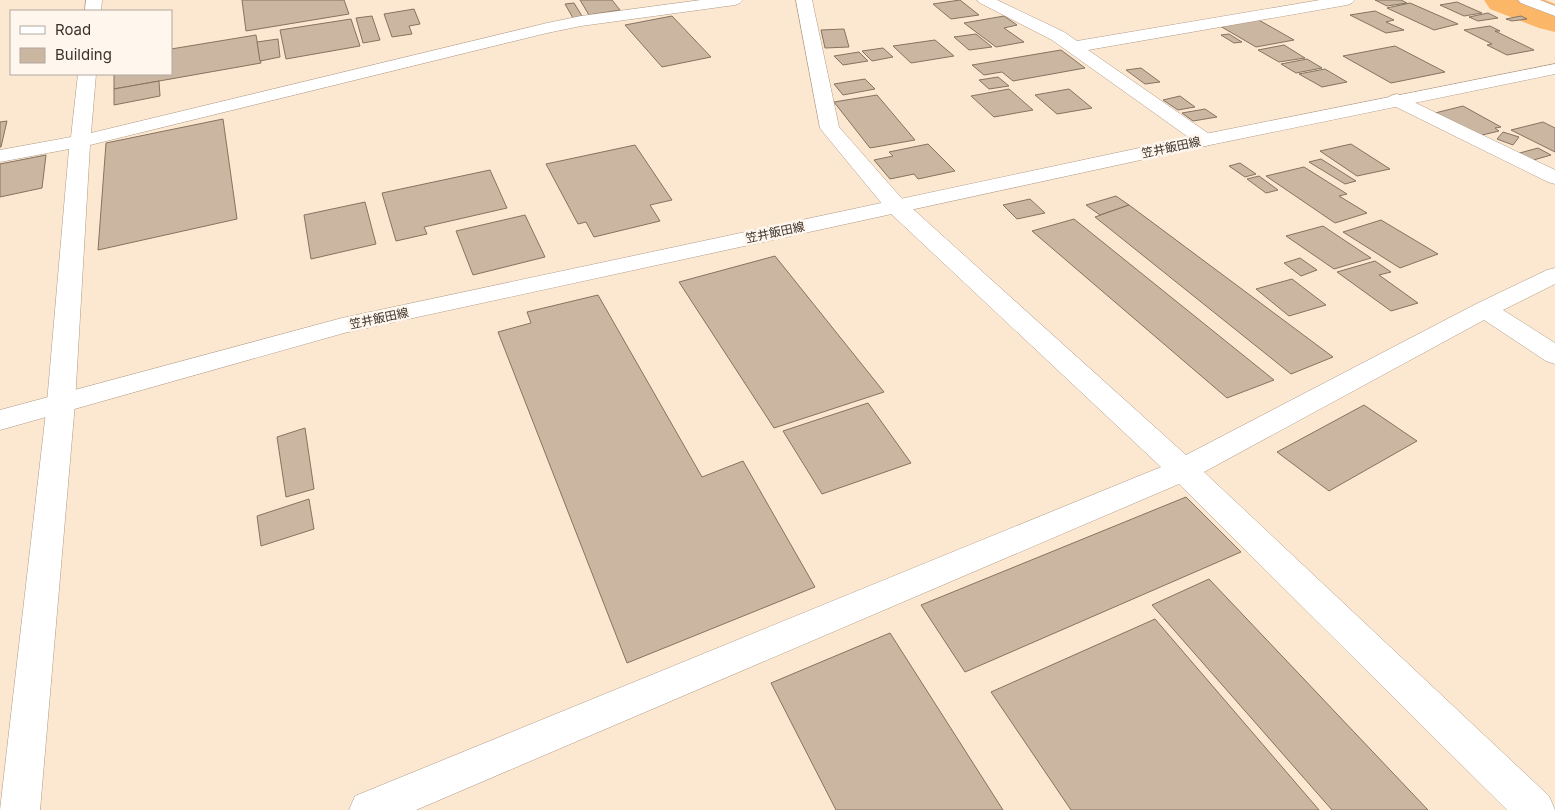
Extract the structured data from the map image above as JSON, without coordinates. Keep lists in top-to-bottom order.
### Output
{
  "streets": {
    "street": ["笠井飯田線"]
  },
  "legend": ["Road", "Building"]
}
